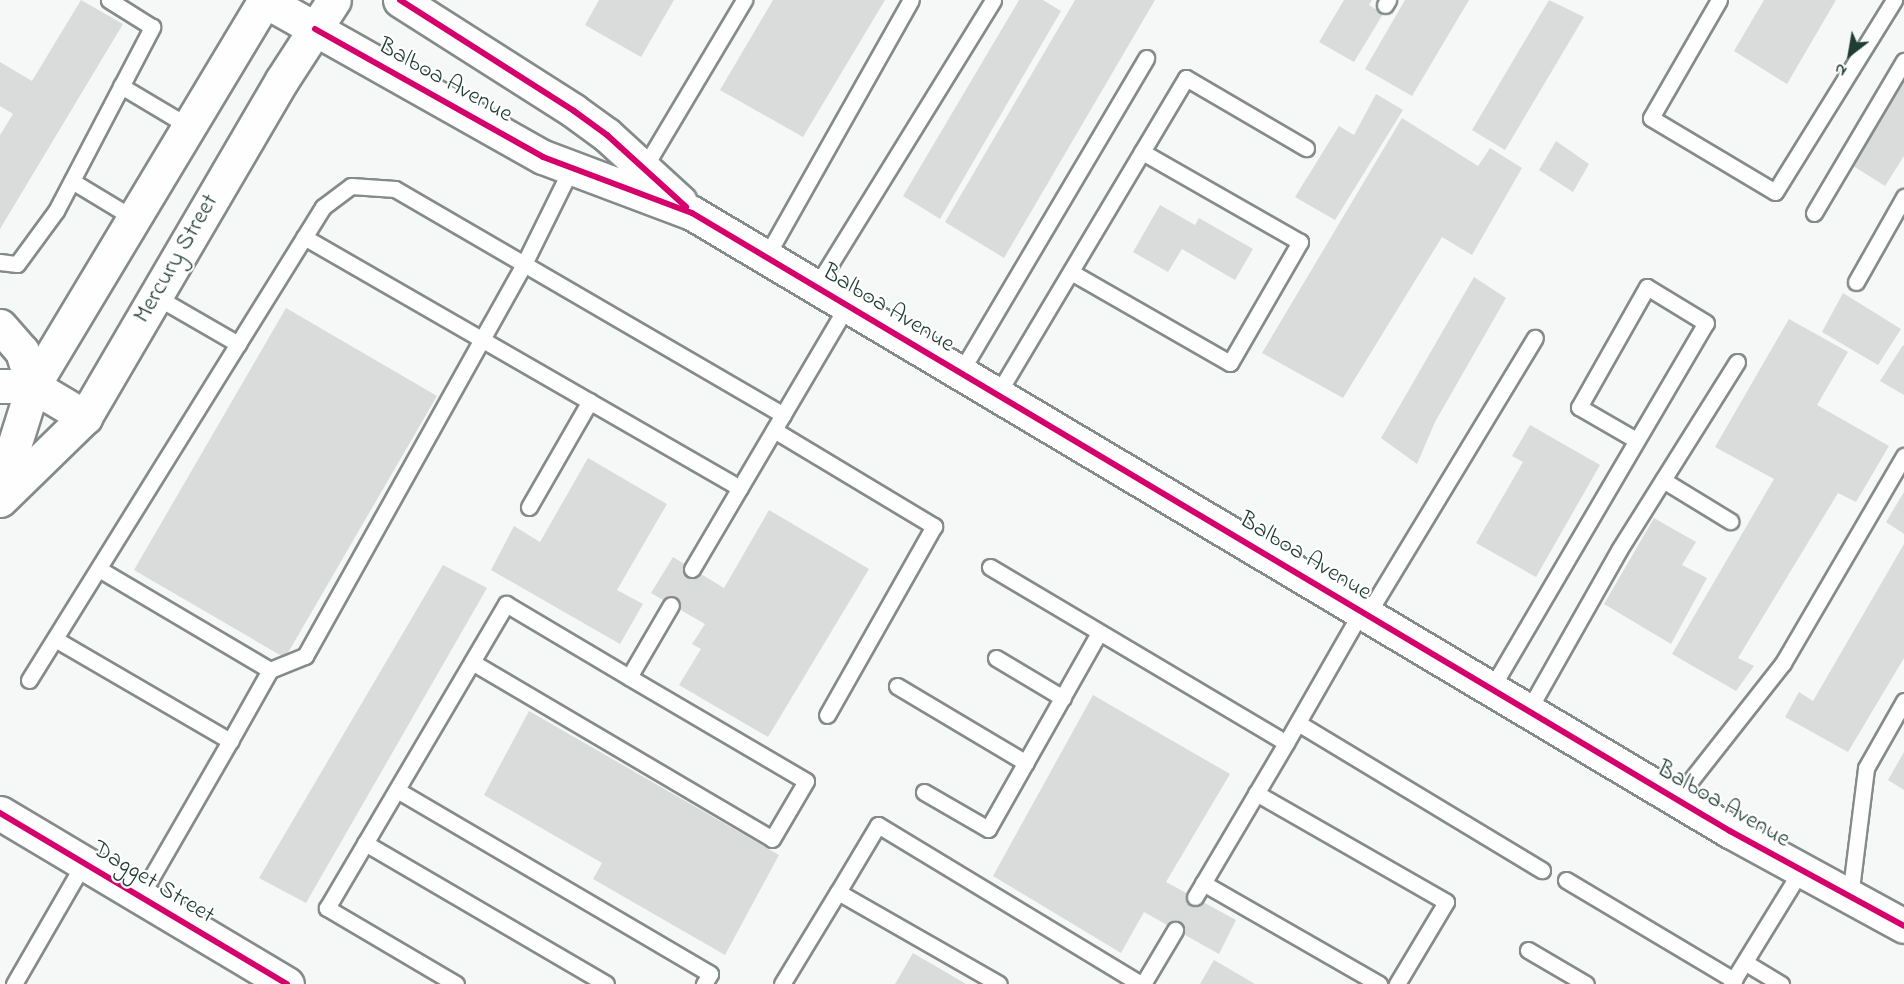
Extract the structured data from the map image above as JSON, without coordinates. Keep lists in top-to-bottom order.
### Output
{
  "streets": {
    "main road": ["Balboa Avenue", "Mercury Street", "Dagget Street"]
  },
  "crossings": [
    ["Balboa Avenue", "Mercury Street"]
  ],
  "north": "bottom left"
}
